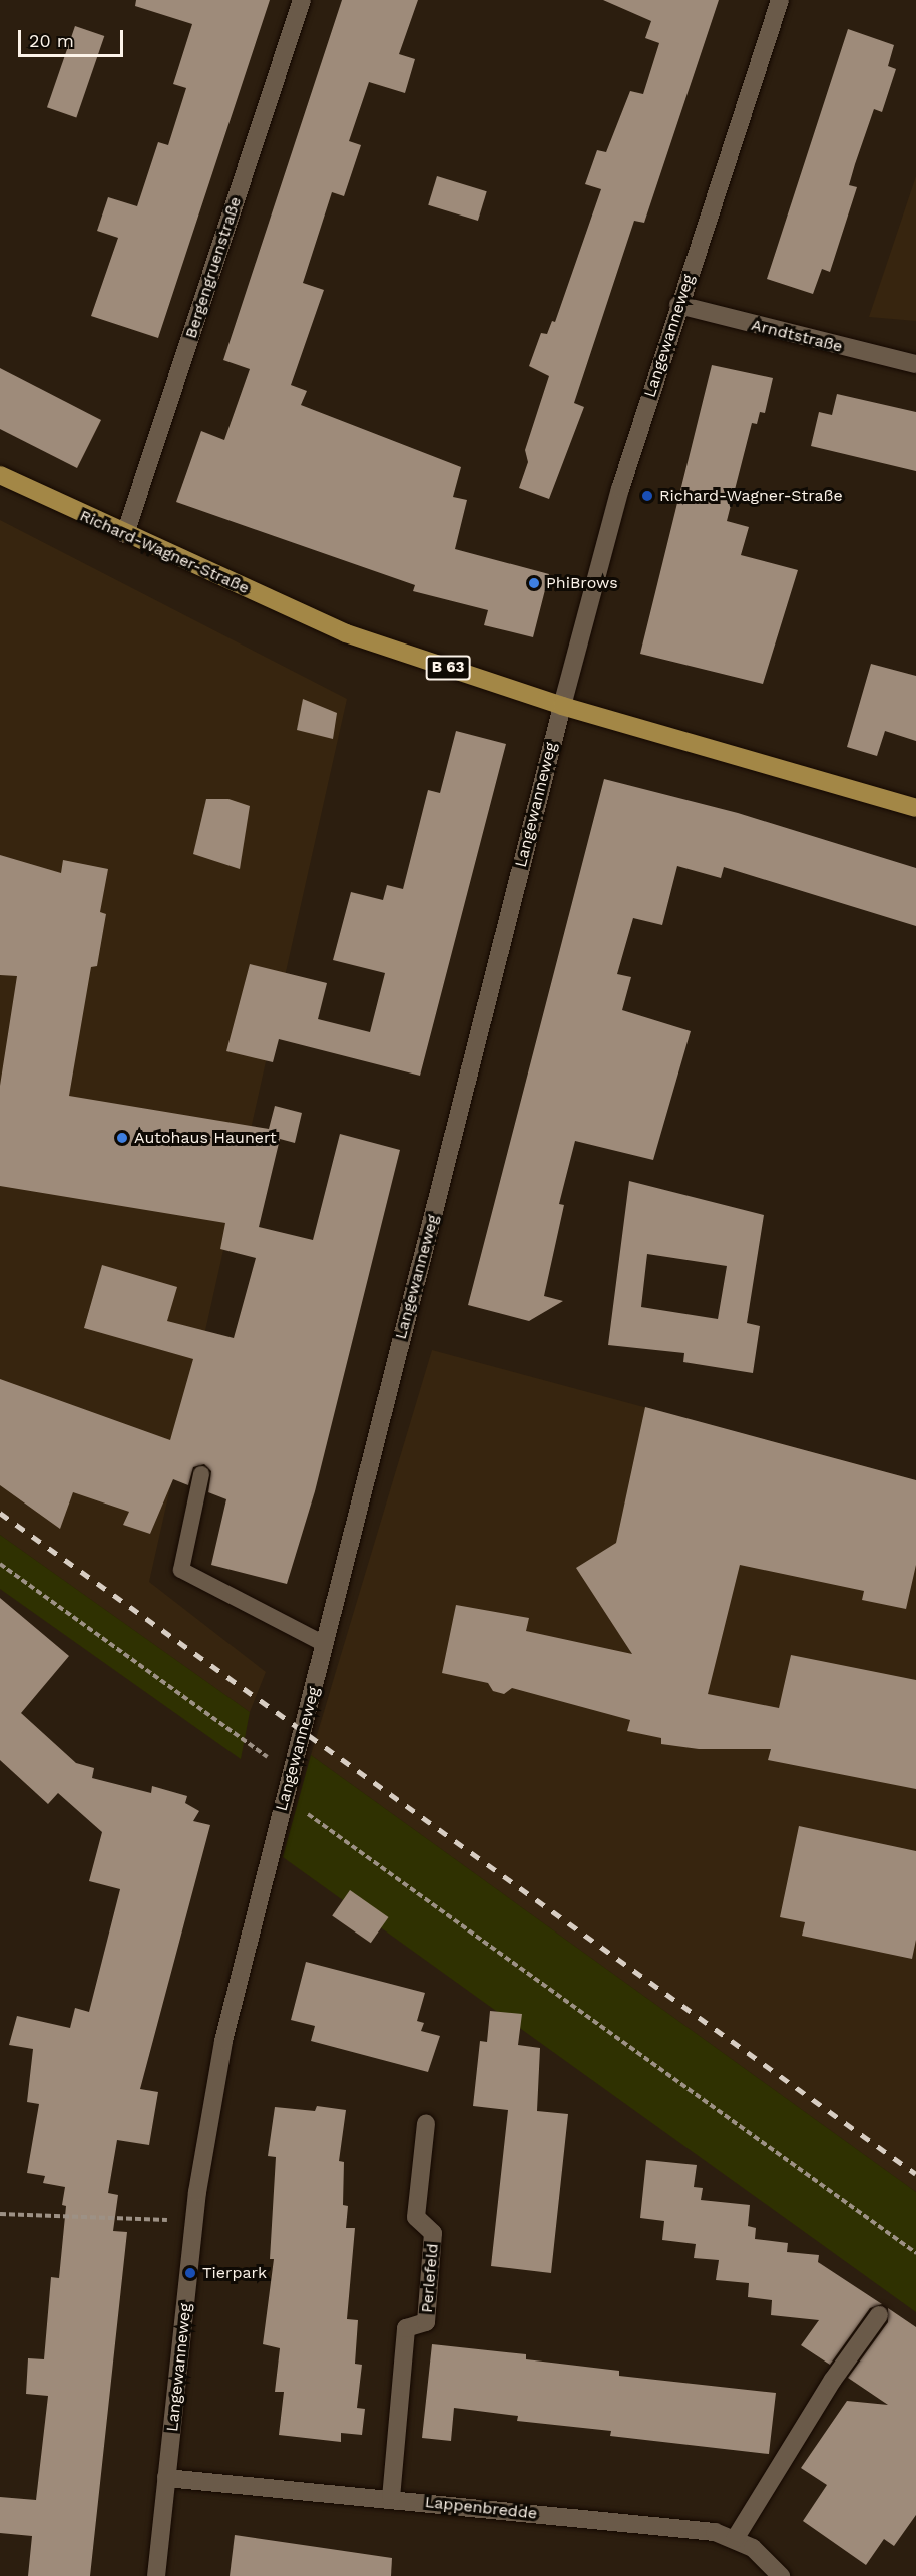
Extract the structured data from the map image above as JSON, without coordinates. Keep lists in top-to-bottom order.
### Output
{
  "streets": {
    "main road": ["Richard-Wagner-Straße", "B 63"],
    "street": [
      "Bergengruenstraße",
      "Langewanneweg",
      "Arndtstraße",
      "Perlefeld",
      "Lappenbredde"
    ]
  },
  "crossings": [
    ["Bergengruenstraße", "Richard-Wagner-Straße"],
    ["Langewanneweg", "Arndtstraße"],
    ["Langewanneweg", "Richard-Wagner-Straße"],
    ["Langewanneweg", "Lappenbredde"],
    ["Perlefeld", "Lappenbredde"]
  ],
  "places": [
    "Richard-Wagner-Straße",
    "PhiBrows",
    "Autohaus Haunert",
    "Tierpark"
  ],
  "scale_bar": "20 m"
}
